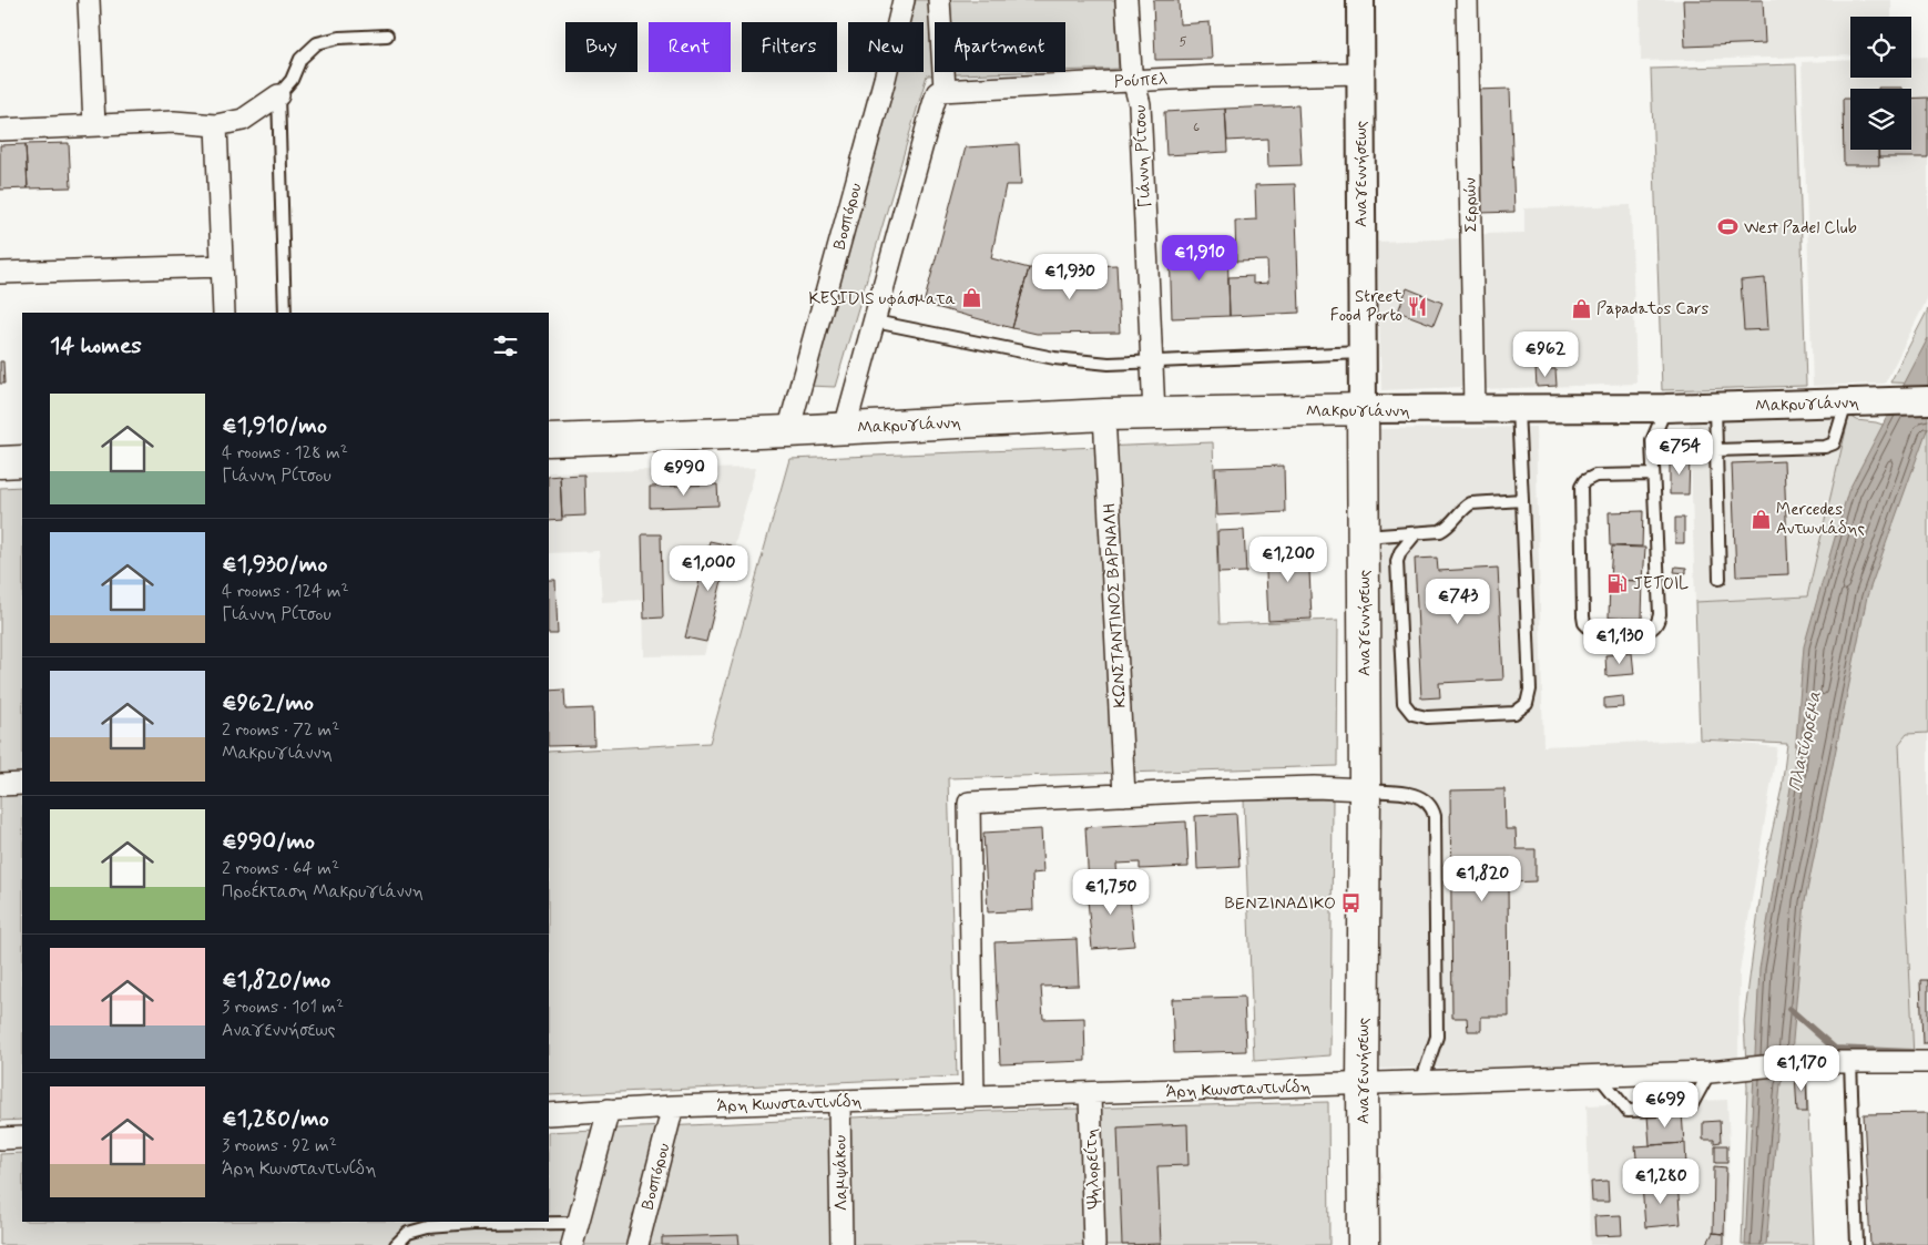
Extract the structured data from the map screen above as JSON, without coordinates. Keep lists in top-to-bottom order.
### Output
{
  "streets": {
    "main road": ["Αναγεννήσεως", "Μακρυγιάννη"],
    "street": [
      "Ρούπελ",
      "Γιάννη Ρίτσου",
      "Σερρών",
      "Βοσπόρου",
      "ΚΩΝΣΤΑΝΤΙΝΟΣ ΒΑΡΝΑΛΗ",
      "Άρη Κωνσταντινίδη",
      "Ψηλορείτη",
      "Λαμψάκου"
    ]
  },
  "crossings": [
    ["Ρούπελ", "Γιάννη Ρίτσου"],
    ["Ρούπελ", "Αναγεννήσεως"],
    ["Γιάννη Ρίτσου", "Μακρυγιάννη"],
    ["Αναγεννήσεως", "Μακρυγιάννη"],
    ["Αναγεννήσεως", "Άρη Κωνσταντινίδη"],
    ["Σερρών", "Μακρυγιάννη"],
    ["Βοσπόρου", "Μακρυγιάννη"],
    ["Βοσπόρου", "Άρη Κωνσταντινίδη"],
    ["Μακρυγιάννη", "ΚΩΝΣΤΑΝΤΙΝΟΣ ΒΑΡΝΑΛΗ"],
    ["Άρη Κωνσταντινίδη", "Ψηλορείτη"],
    ["Άρη Κωνσταντινίδη", "Λαμψάκου"]
  ],
  "water": ["Πλατύρρεμα"],
  "places": {
    "sports": ["West Padel Club"],
    "shop": ["KESIDIS υφάσματα", "Papadatos Cars", "Mercedes Αντωνιάδης"],
    "restaurant": ["Street Food Porto"],
    "fuel station": ["JETOIL"],
    "bus stop": ["ΒΕΝΖΙΝΑΔΙΚΟ"]
  },
  "house_numbers": ["5", "6"],
  "page": {
    "chip": [
      "Buy",
      "Rent",
      "Filters",
      "New",
      "Apartment"
    ],
    "price": [
      "€1,910",
      "€1,930",
      "€962",
      "€754",
      "€990",
      "€1,200",
      "€1,000",
      "€743",
      "€1,130",
      "€1,820",
      "€1,750",
      "€1,170",
      "€699",
      "€1,280"
    ],
    "heading": "14 homes",
    "list": [
      {
        "name": "€1,910/mo",
        "note": "4 rooms · 128 m² · Γιάννη Ρίτσου"
      },
      {
        "name": "€1,930/mo",
        "note": "4 rooms · 124 m² · Γιάννη Ρίτσου"
      },
      {
        "name": "€962/mo",
        "note": "2 rooms · 72 m² · Μακρυγιάννη"
      },
      {
        "name": "€990/mo",
        "note": "2 rooms · 64 m² · Προέκταση Μακρυγιάννη"
      },
      {
        "name": "€1,820/mo",
        "note": "3 rooms · 101 m² · Αναγεννήσεως"
      },
      {
        "name": "€1,280/mo",
        "note": "3 rooms · 92 m² · Άρη Κωνσταντινίδη"
      }
    ]
  }
}
